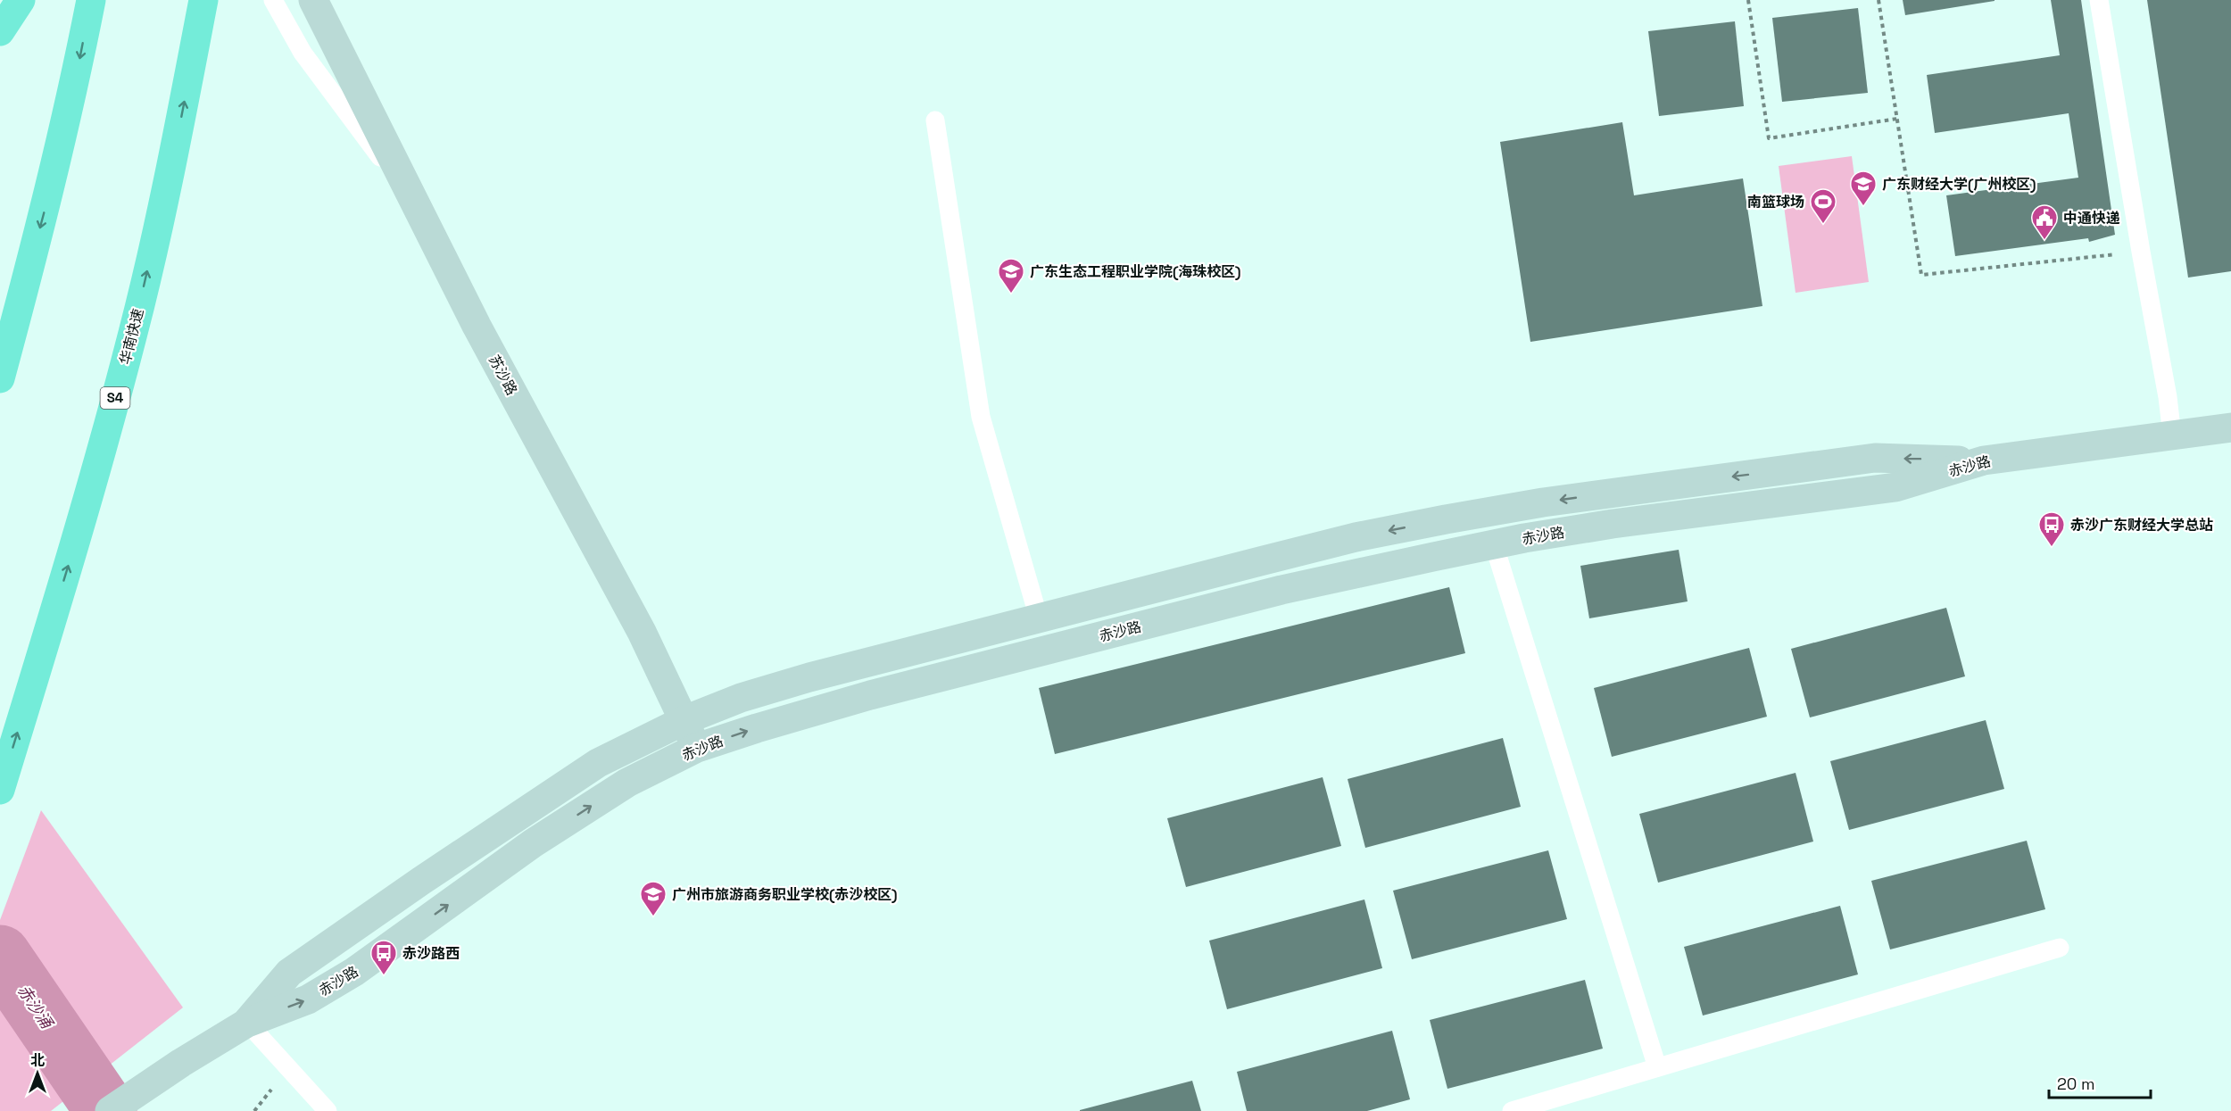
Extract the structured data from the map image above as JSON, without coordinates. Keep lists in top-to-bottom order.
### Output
{
  "streets": {
    "highway": ["华南快速", "S4"],
    "main road": ["苏沙路", "赤沙路"]
  },
  "crossings": [
    ["苏沙路", "赤沙路"]
  ],
  "water": ["赤沙涌"],
  "places": {
    "school or university": ["广东财经大学(广州校区)", "广东生态工程职业学院(海珠校区)", "广州市旅游商务职业学校(赤沙校区)"],
    "sports": ["南篮球场"],
    "public building": ["中通快递"],
    "bus stop": ["赤沙广东财经大学总站", "赤沙路西"]
  },
  "scale_bar": "20 m",
  "north": "top"
}
